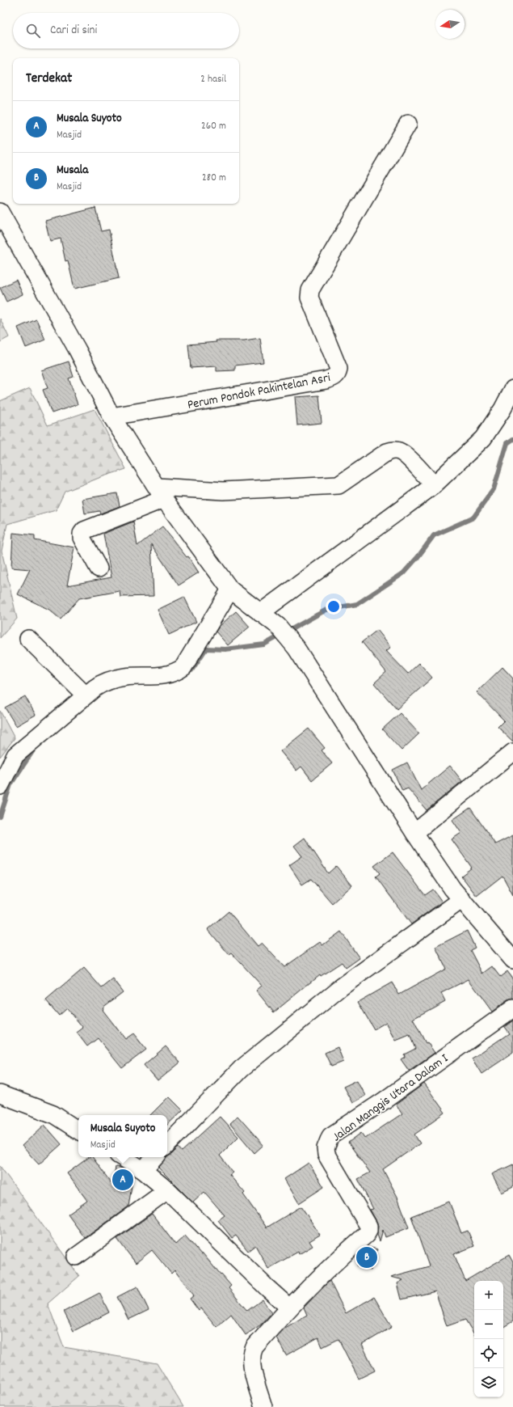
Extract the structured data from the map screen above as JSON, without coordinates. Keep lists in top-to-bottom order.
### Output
{
  "streets": {
    "street": ["Perum Pondok Pakintelan Asri", "Jalan Manggis Utara Dalam I"]
  },
  "north": "left",
  "page": {
    "search": "Cari di sini",
    "heading": ["Terdekat", "2 hasil"],
    "list": [
      {
        "mark": "A",
        "name": "Musala Suyoto",
        "note": "Masjid",
        "value": "260 m"
      },
      {
        "mark": "B",
        "name": "Musala",
        "note": "Masjid",
        "value": "280 m"
      }
    ],
    "popup": ["Musala Suyoto", "Masjid"],
    "pins": ["A", "B"],
    "map_buttons": ["+", "−"]
  }
}
